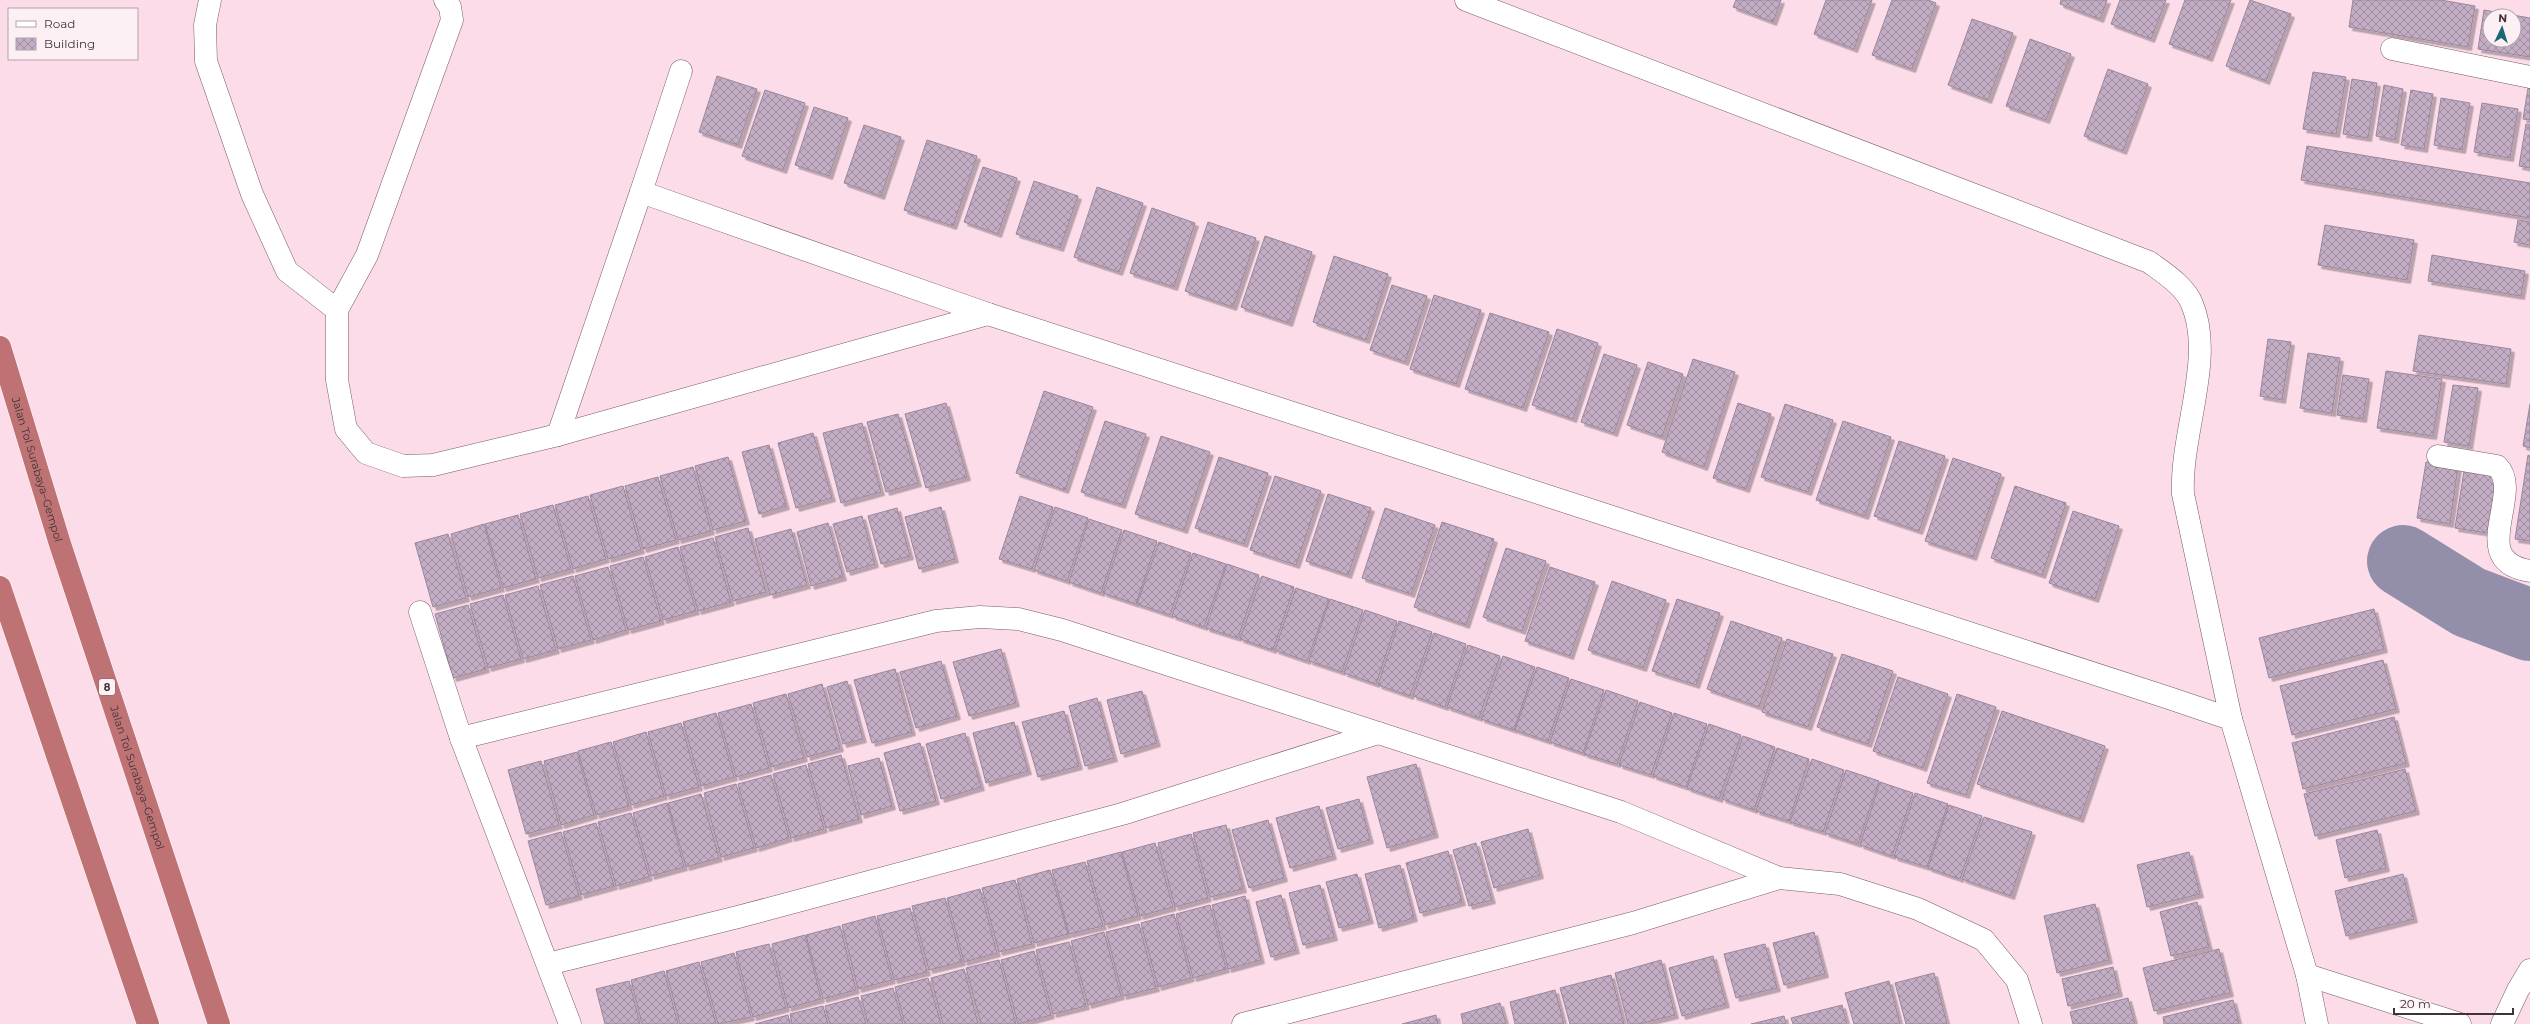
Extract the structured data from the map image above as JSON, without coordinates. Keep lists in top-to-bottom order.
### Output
{
  "streets": {
    "highway": ["Jalan Tol Surabaya–Gempol", "8"]
  },
  "legend": ["Road", "Building"],
  "scale_bar": "20 m",
  "north": "top"
}
